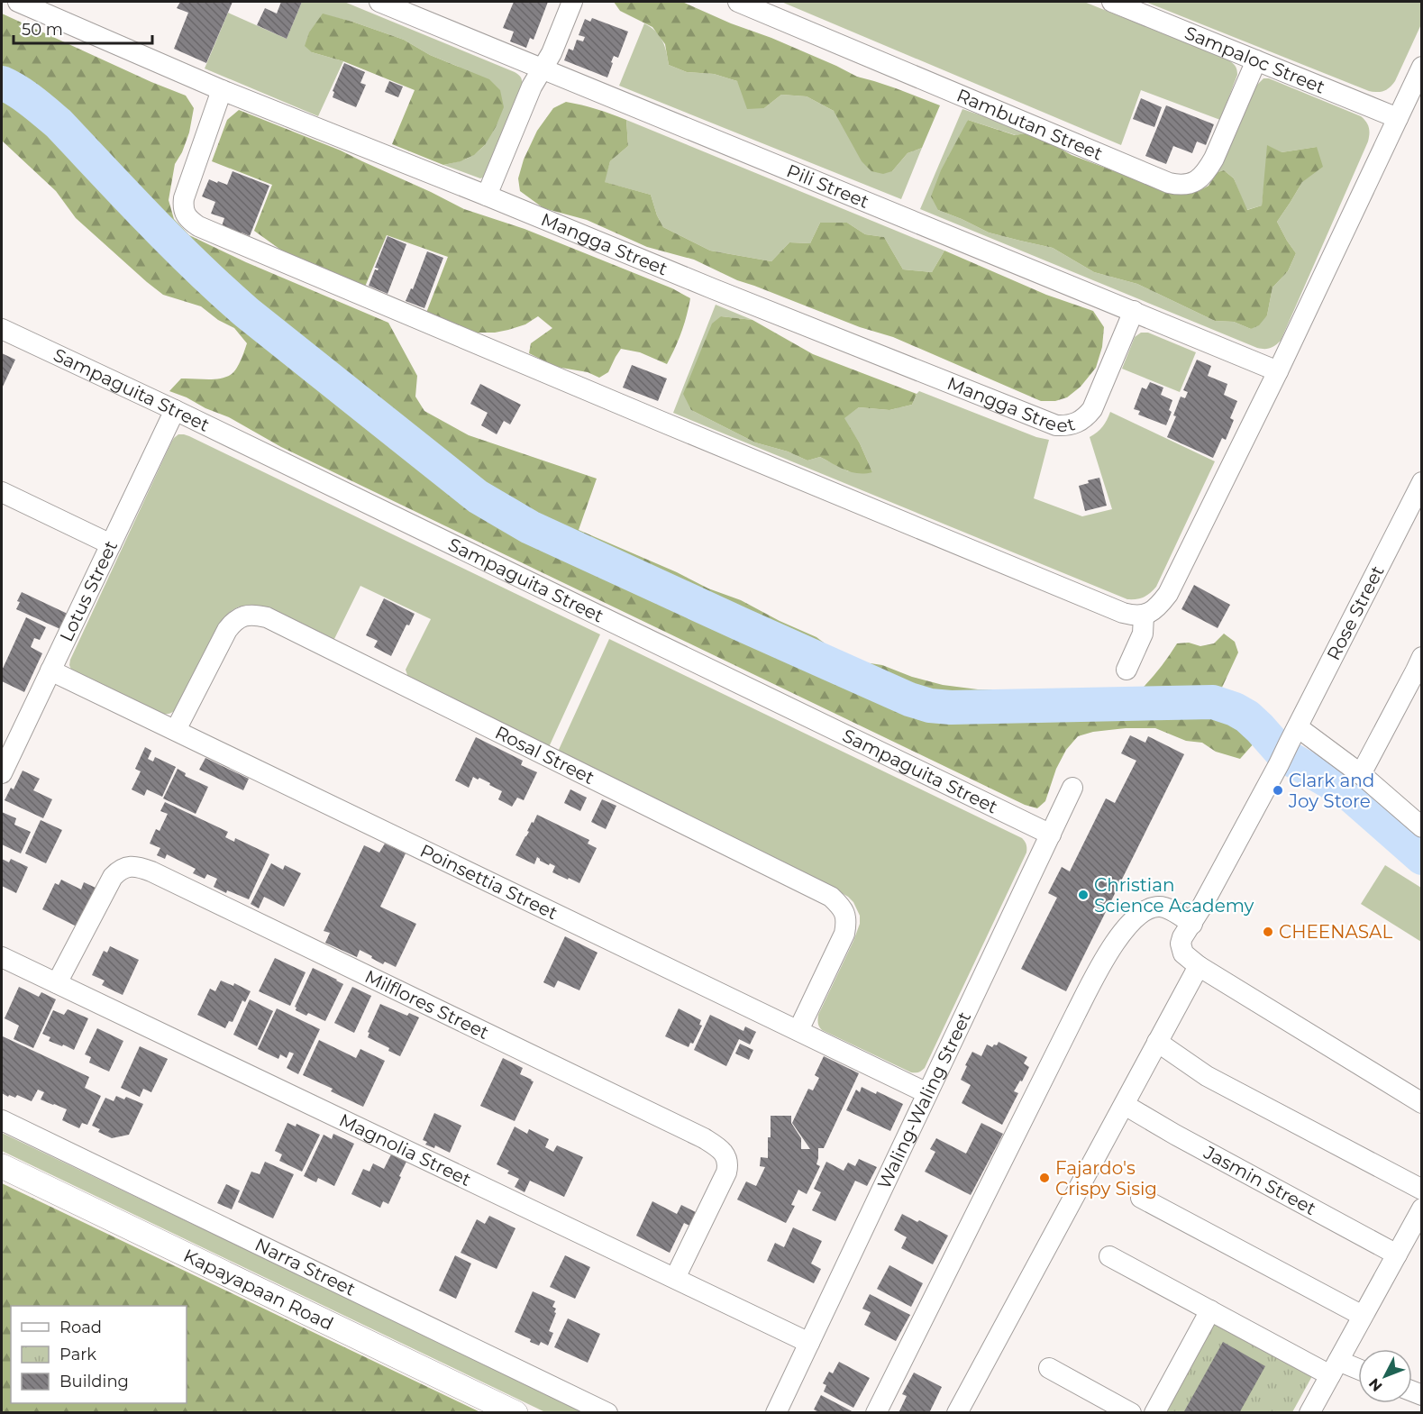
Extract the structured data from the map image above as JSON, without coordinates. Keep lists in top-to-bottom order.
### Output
{
  "streets": {
    "street": [
      "Sampaloc Street",
      "Rambutan Street",
      "Pili Street",
      "Mangga Street",
      "Sampaguita Street",
      "Lotus Street",
      "Rose Street",
      "Rosal Street",
      "Poinsettia Street",
      "Milflores Street",
      "Waling-Waling Street",
      "Magnolia Street",
      "Jasmin Street",
      "Narra Street",
      "Kapayapaan Road"
    ]
  },
  "crossings": [
    ["Sampaloc Street", "Rambutan Street"],
    ["Pili Street", "Mangga Street"],
    ["Sampaguita Street", "Lotus Street"],
    ["Sampaguita Street", "Waling-Waling Street"],
    ["Lotus Street", "Poinsettia Street"],
    ["Rosal Street", "Poinsettia Street"],
    ["Poinsettia Street", "Waling-Waling Street"],
    ["Milflores Street", "Magnolia Street"],
    ["Waling-Waling Street", "Magnolia Street"]
  ],
  "places": [
    "Clark and Joy Store",
    "Christian Science Academy",
    "CHEENASAL",
    "Fajardo's Crispy Sisig"
  ],
  "legend": ["Road", "Park", "Building"],
  "scale_bar": "50 m",
  "north": "bottom left"
}
